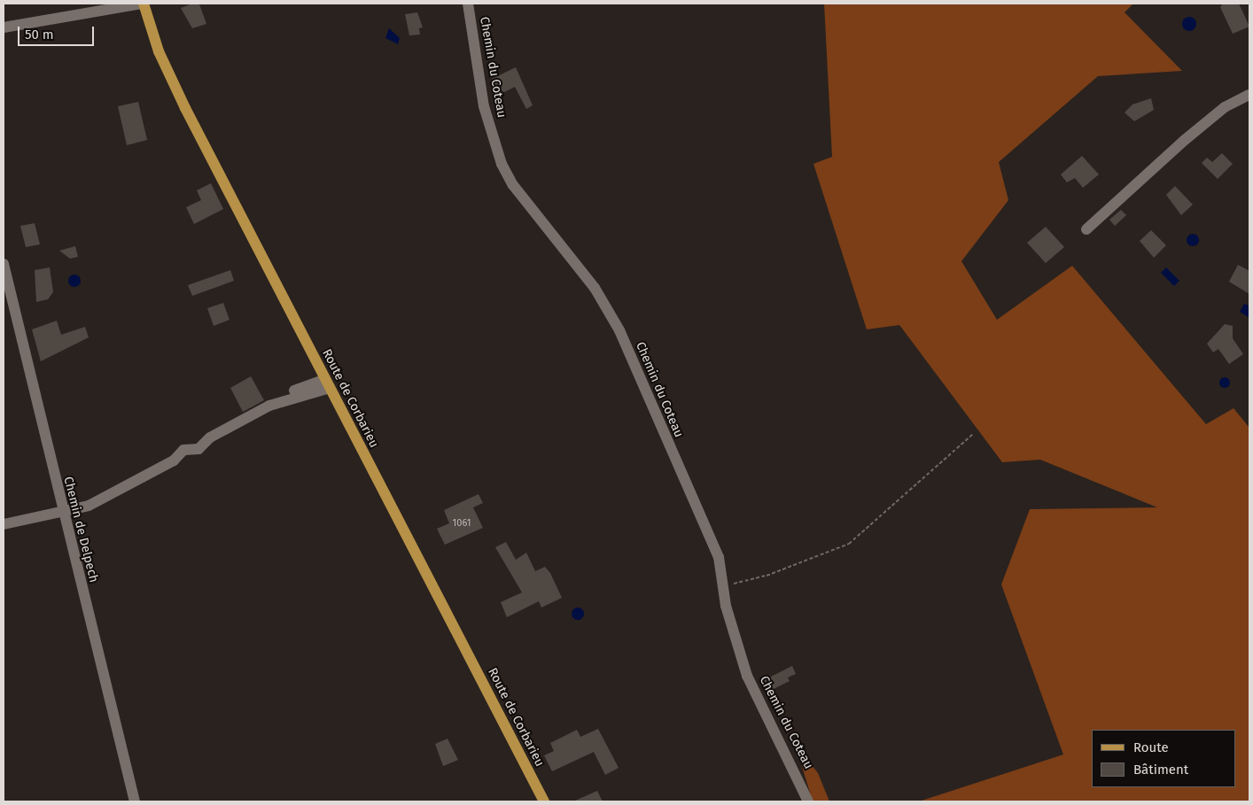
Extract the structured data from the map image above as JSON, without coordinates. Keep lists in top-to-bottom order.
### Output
{
  "streets": {
    "main road": ["Route de Corbarieu"],
    "street": ["Chemin du Coteau", "Chemin de Delpech"]
  },
  "house_numbers": ["1061"],
  "legend": ["Route", "Bâtiment"],
  "scale_bar": "50 m"
}
